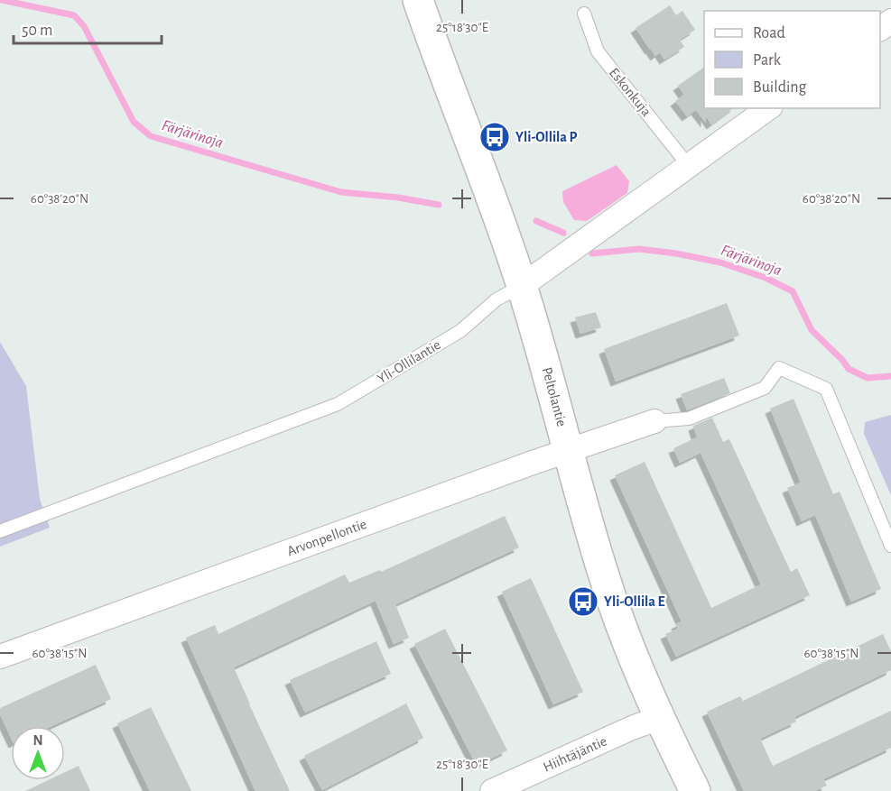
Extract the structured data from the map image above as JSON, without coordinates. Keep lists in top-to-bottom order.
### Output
{
  "streets": {
    "main road": ["Peltolantie"],
    "street": ["Yli-Ollilantie", "Arvonpellontie", "Hiihtäjäntie"],
    "lane": ["Eskonkuja"]
  },
  "crossings": [
    ["Eskonkuja", "Yli-Ollilantie"],
    ["Yli-Ollilantie", "Peltolantie"],
    ["Peltolantie", "Arvonpellontie"],
    ["Peltolantie", "Hiihtäjäntie"]
  ],
  "water": ["Färjärinoja"],
  "places": {
    "bus stop": ["Yli-Ollila P", "Yli-Ollila E"]
  },
  "legend": ["Road", "Park", "Building"],
  "scale_bar": "50 m",
  "north": "top",
  "coordinates": ["25°18'30\"E", "60°38'20\"N", "60°38'15\"N"]
}
